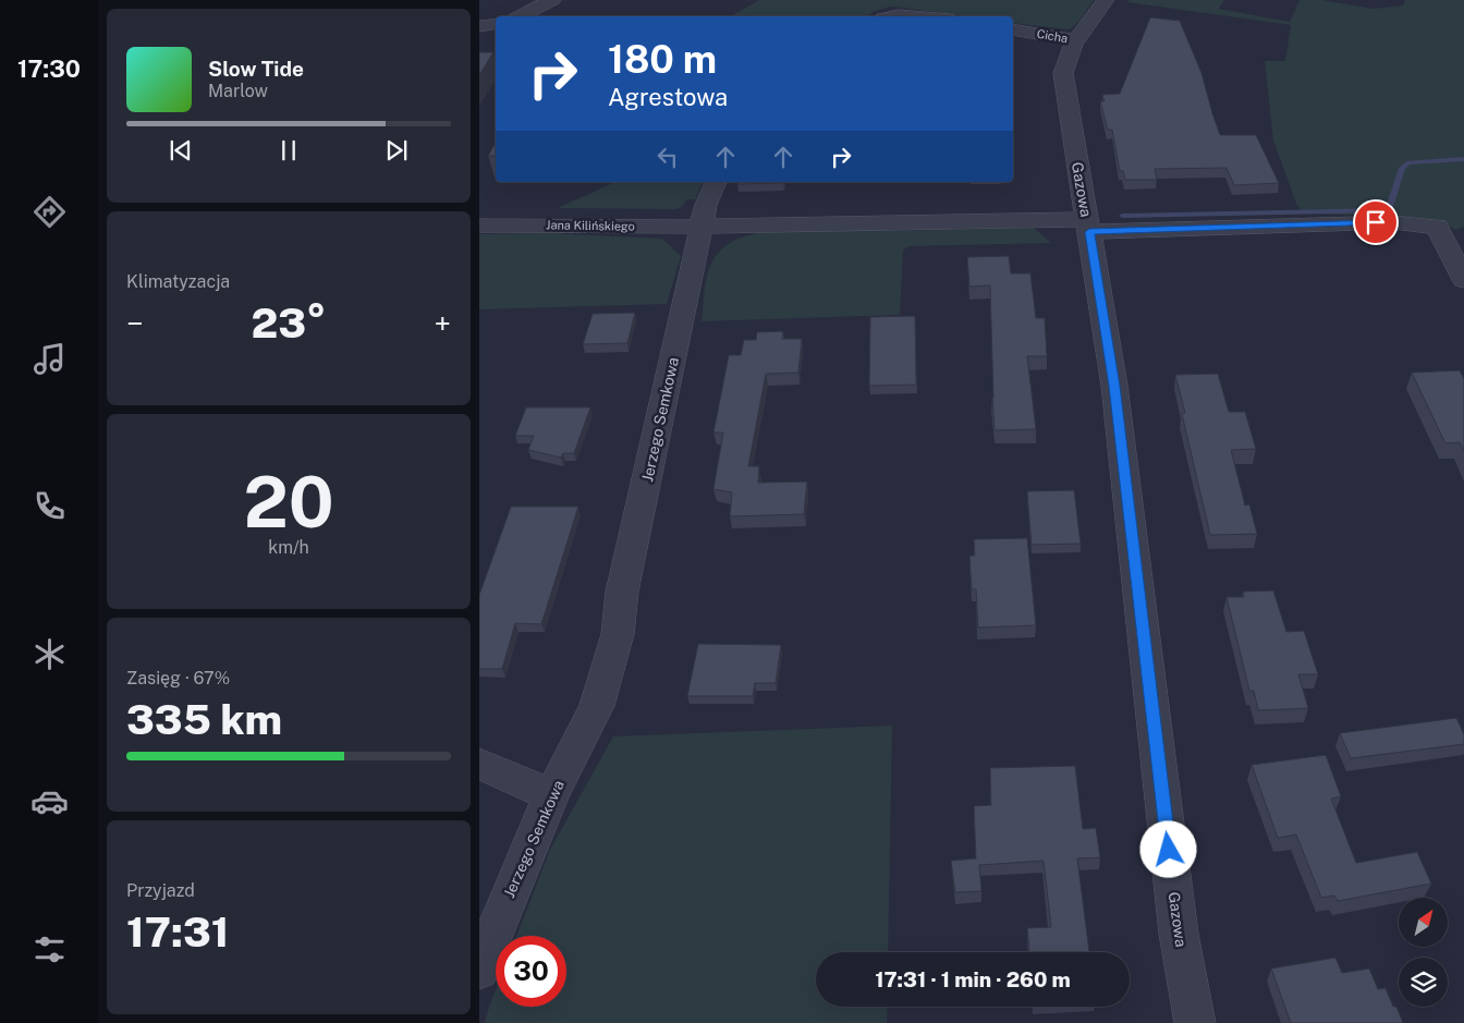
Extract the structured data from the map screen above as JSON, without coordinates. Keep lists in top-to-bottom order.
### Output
{
  "streets": {
    "street": [
      "Cicha",
      "Gazowa",
      "Jana Kilińskiego",
      "Jerzego Semkowa"
    ]
  },
  "crossings": [
    ["Cicha", "Gazowa"],
    ["Jana Kilińskiego", "Jerzego Semkowa"]
  ],
  "north": "top right",
  "page": {
    "tabs": "17:30",
    "turn": ["180 m", "Agrestowa"],
    "song": ["Slow Tide", "Marlow"],
    "tile": [
      "Klimatyzacja",
      ["20", "km/h"],
      ["Zasięg · 67%", "335 km"],
      ["Przyjazd", "17:31"]
    ],
    "heat": ["−", "23°", "+"],
    "limit": "30",
    "trip": "17:31 · 1 min · 260 m"
  }
}
